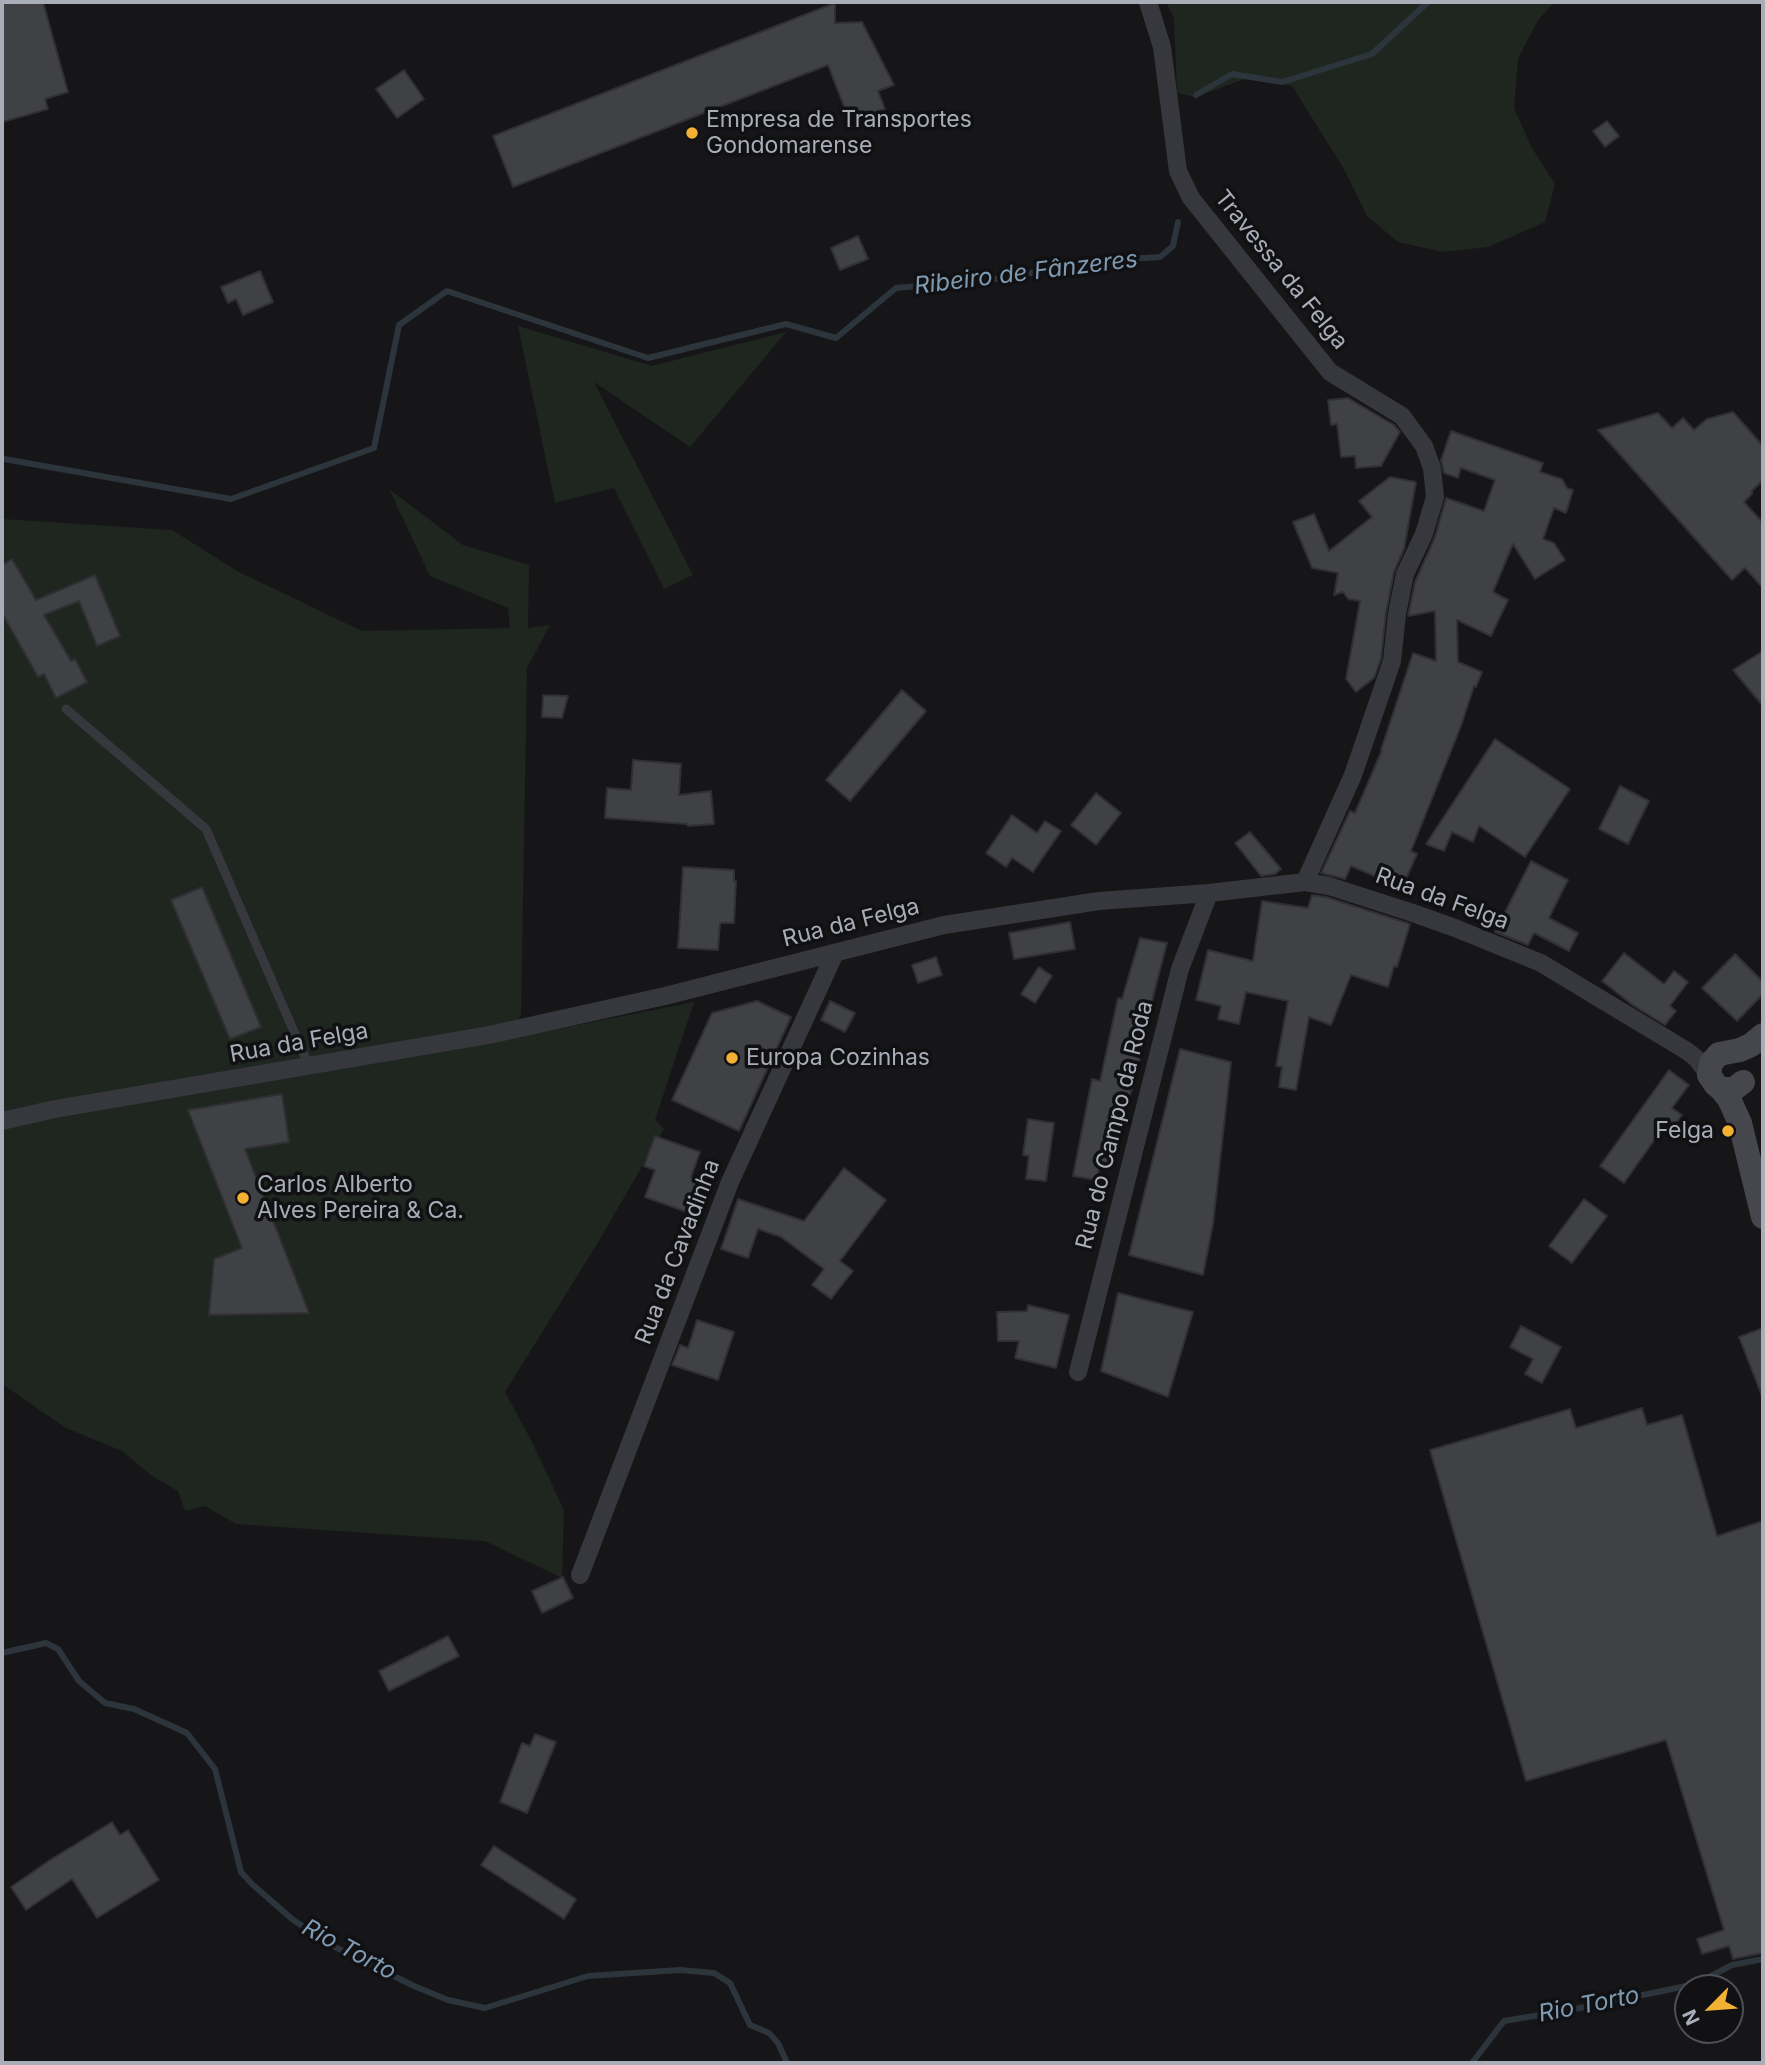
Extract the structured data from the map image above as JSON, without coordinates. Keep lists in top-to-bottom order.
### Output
{
  "streets": {
    "street": [
      "Travessa da Felga",
      "Rua da Felga",
      "Rua do Campo da Roda",
      "Rua da Cavadinha"
    ]
  },
  "crossings": [
    ["Travessa da Felga", "Rua da Felga"],
    ["Rua da Felga", "Rua do Campo da Roda"],
    ["Rua da Felga", "Rua da Cavadinha"]
  ],
  "water": ["Ribeiro de Fânzeres", "Rio Torto"],
  "places": [
    "Empresa de Transportes Gondomarense",
    "Europa Cozinhas",
    "Felga",
    "Carlos Alberto Alves Pereira & Ca."
  ],
  "north": "bottom left"
}
